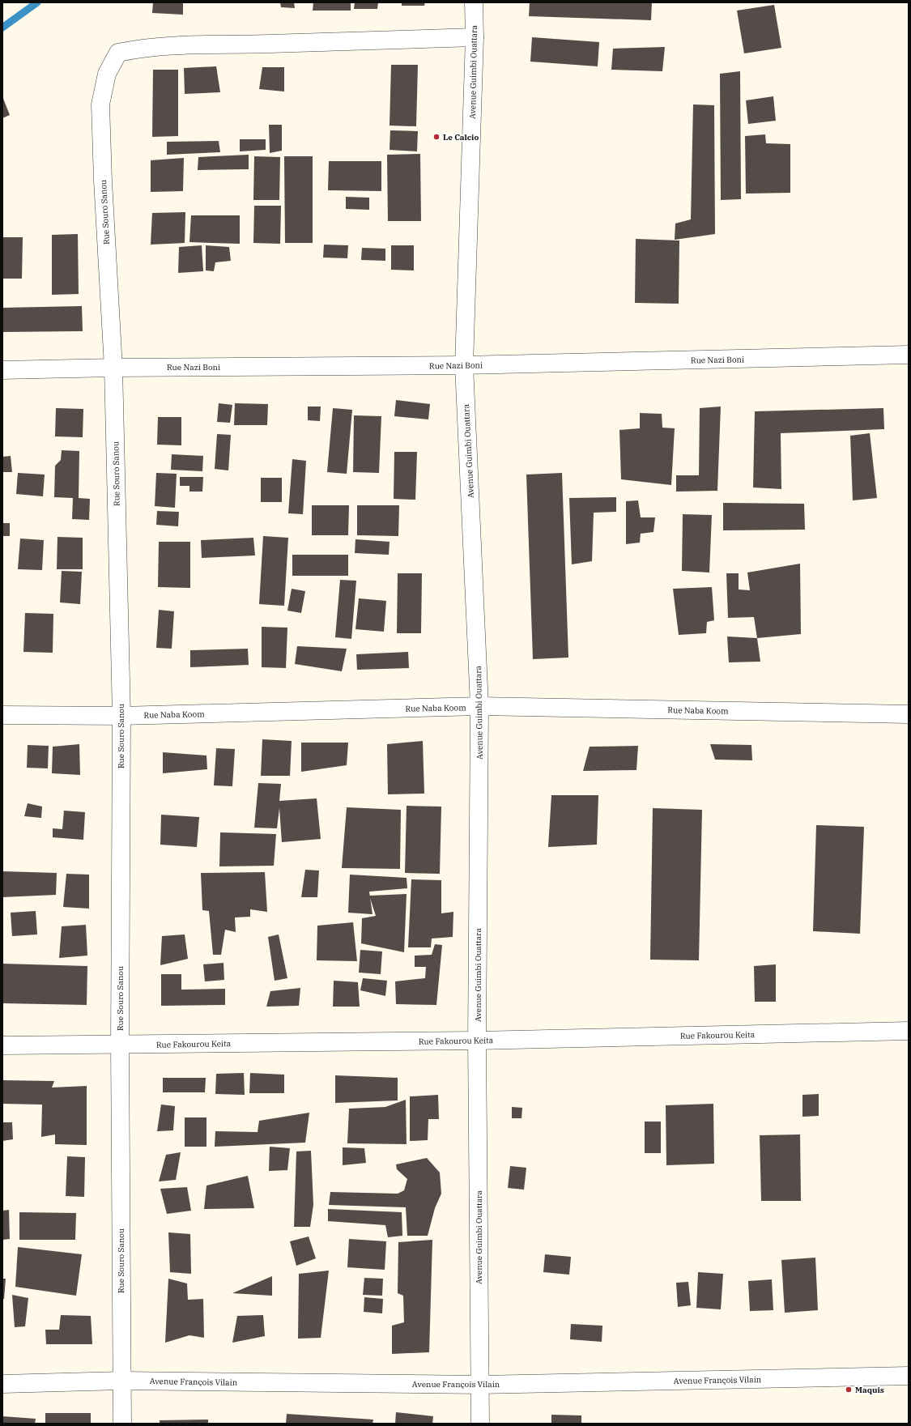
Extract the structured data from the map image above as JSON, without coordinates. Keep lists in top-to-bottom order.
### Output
{
  "streets": {
    "street": [
      "Avenue Guimbi Ouattara",
      "Rue Souro Sanou",
      "Rue Nazi Boni",
      "Rue Naba Koom",
      "Rue Fakourou Keita",
      "Avenue François Vilain"
    ]
  },
  "crossings": [
    ["Avenue Guimbi Ouattara", "Rue Souro Sanou"],
    ["Avenue Guimbi Ouattara", "Rue Nazi Boni"],
    ["Avenue Guimbi Ouattara", "Rue Naba Koom"],
    ["Avenue Guimbi Ouattara", "Rue Fakourou Keita"],
    ["Avenue Guimbi Ouattara", "Avenue François Vilain"],
    ["Rue Souro Sanou", "Rue Nazi Boni"],
    ["Rue Souro Sanou", "Rue Naba Koom"],
    ["Rue Souro Sanou", "Rue Fakourou Keita"],
    ["Rue Souro Sanou", "Avenue François Vilain"]
  ],
  "places": ["Le Calcio", "Maquis"]
}
